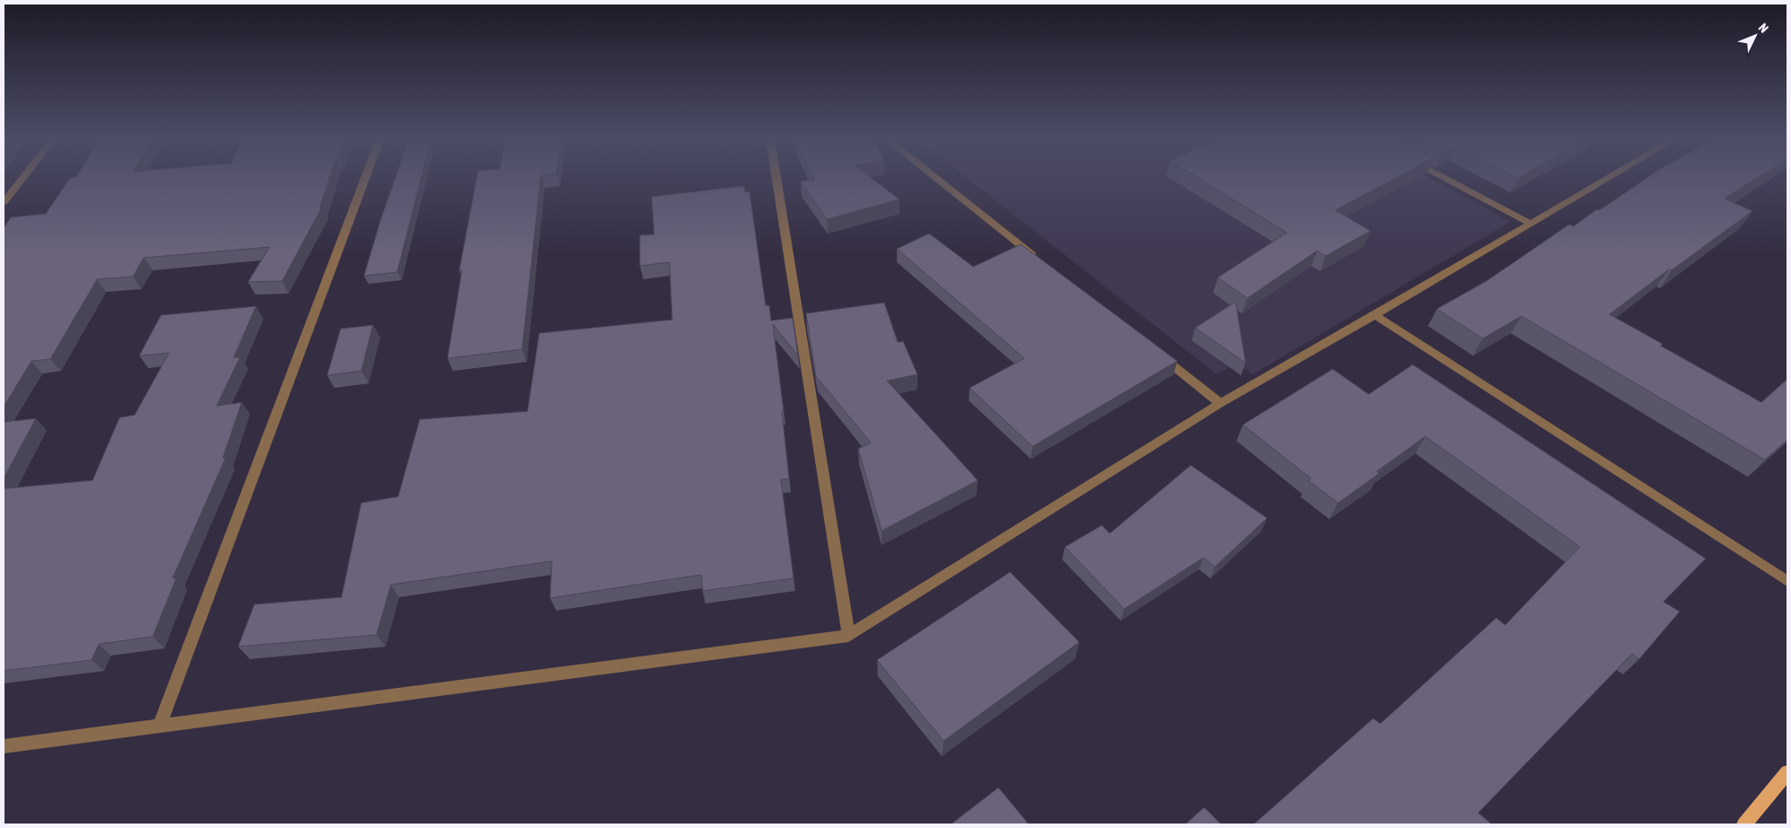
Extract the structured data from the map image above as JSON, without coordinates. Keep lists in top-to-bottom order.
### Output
{
  "north": "top right"
}
